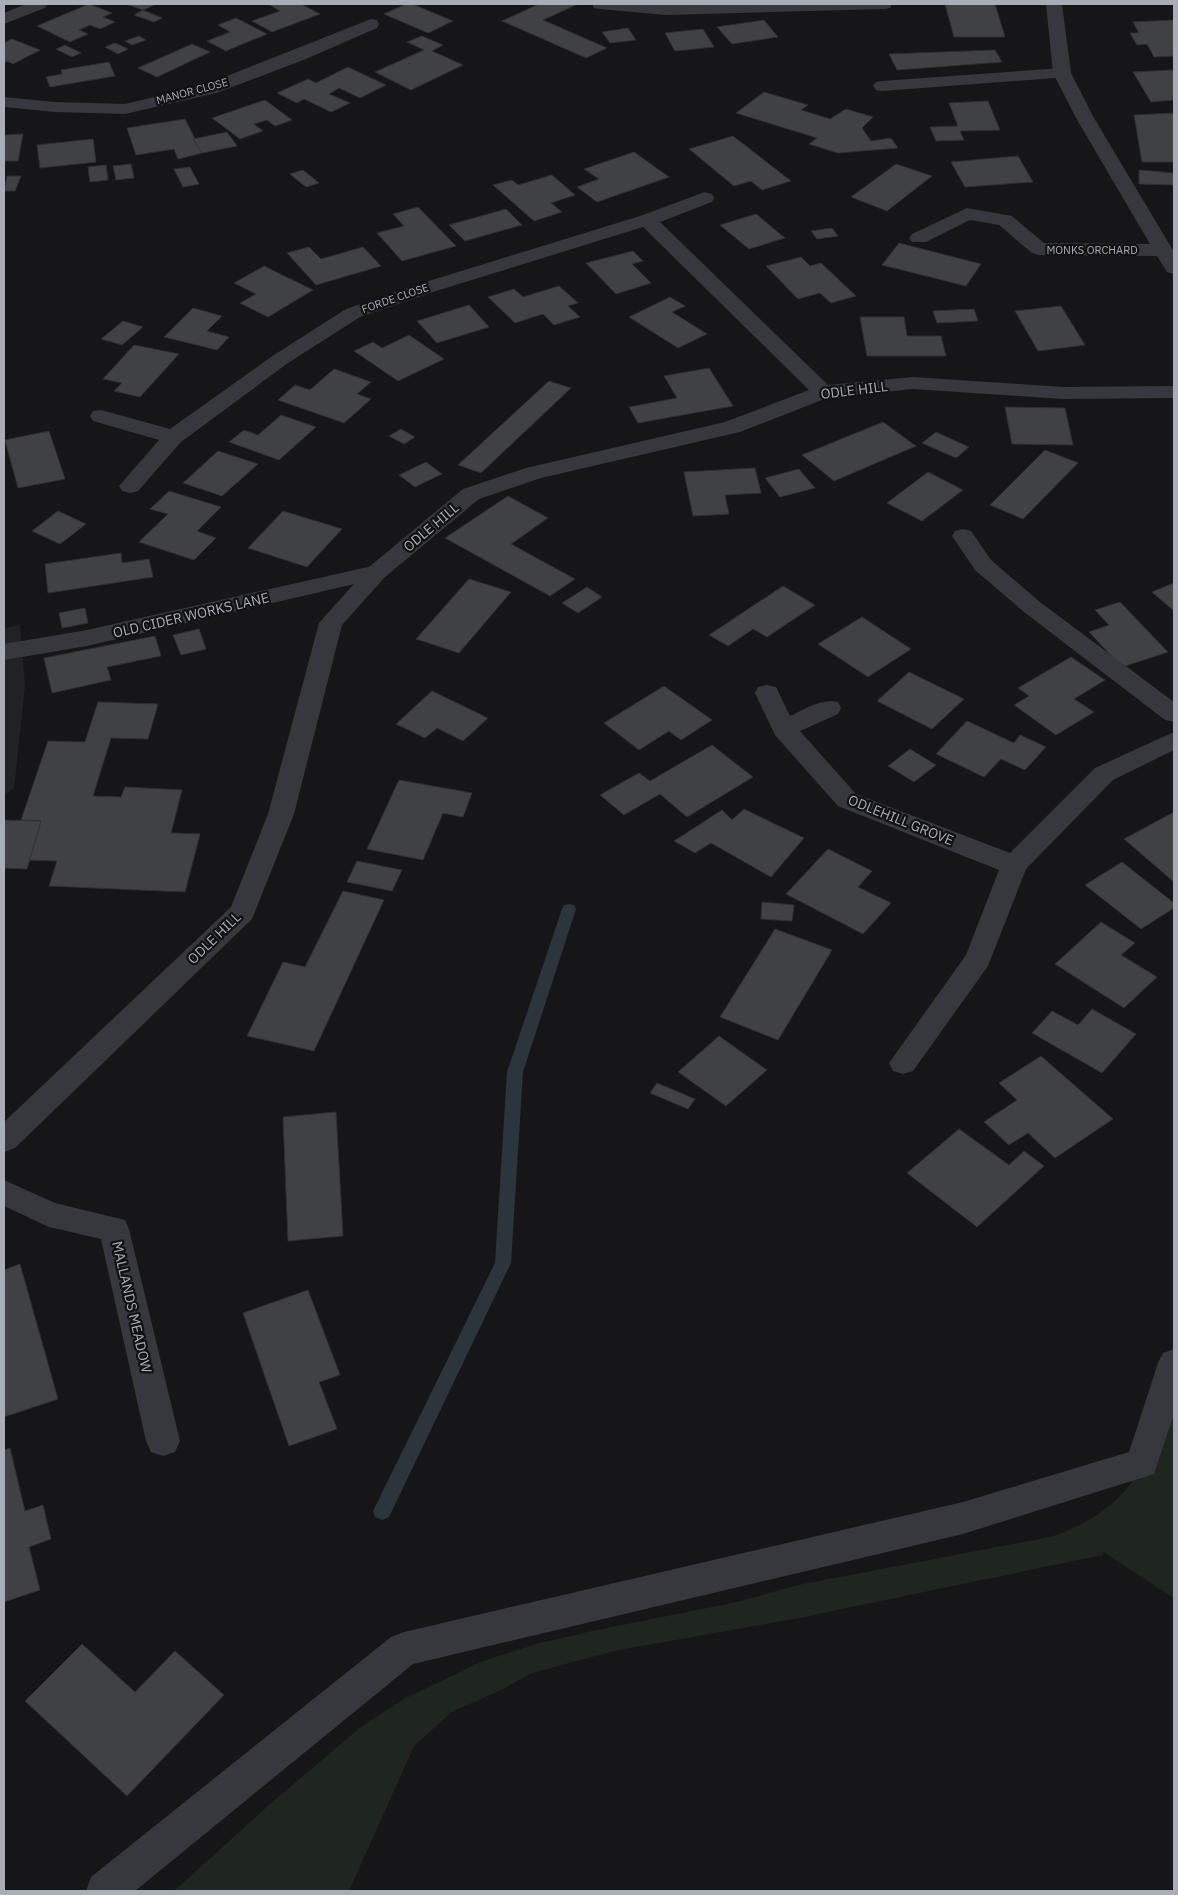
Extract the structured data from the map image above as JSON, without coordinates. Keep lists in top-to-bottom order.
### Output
{
  "streets": {
    "street": [
      "MANOR CLOSE",
      "MONKS ORCHARD",
      "FORDE CLOSE",
      "ODLE HILL",
      "OLD CIDER WORKS LANE",
      "ODLEHILL GROVE",
      "MALLANDS MEADOW"
    ]
  },
  "crossings": [
    ["ODLE HILL", "OLD CIDER WORKS LANE"]
  ]
}
